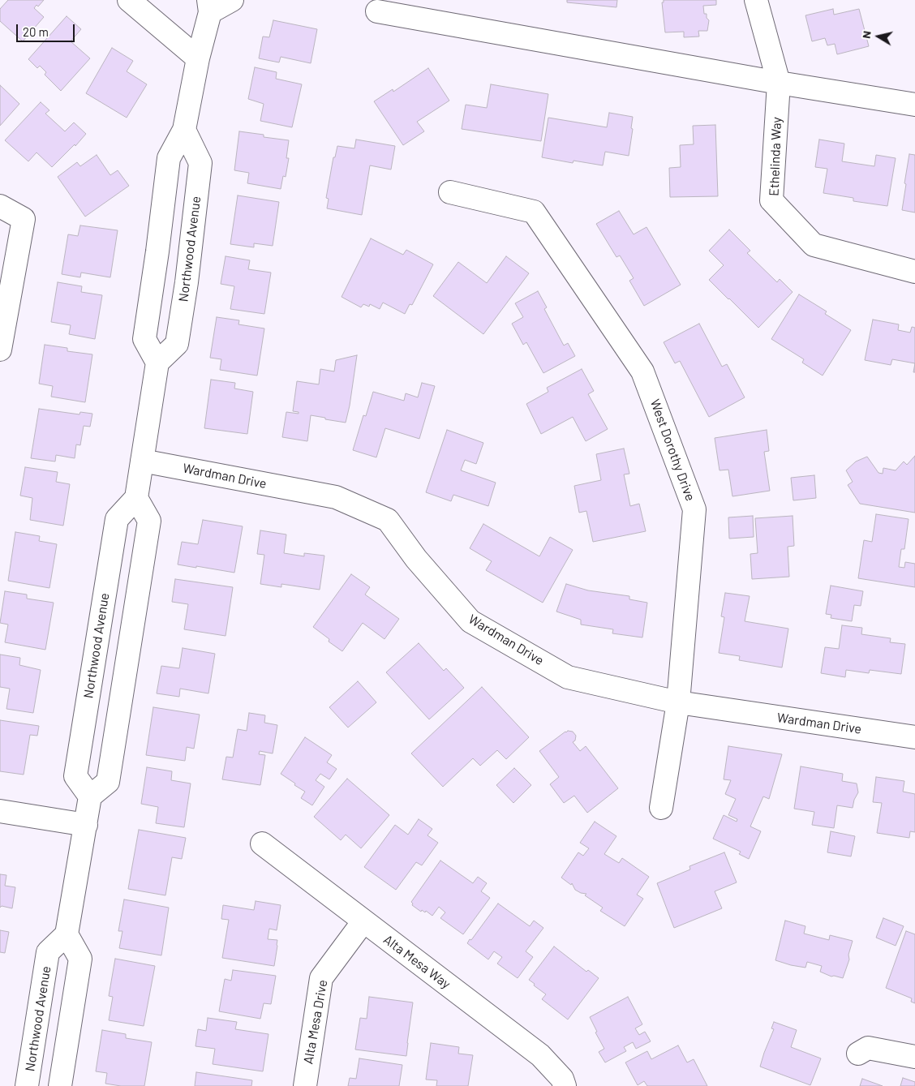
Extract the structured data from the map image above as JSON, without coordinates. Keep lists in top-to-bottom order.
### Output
{
  "streets": {
    "street": [
      "Ethelinda Way",
      "Northwood Avenue",
      "West Dorothy Drive",
      "Wardman Drive",
      "Alta Mesa Way",
      "Alta Mesa Drive"
    ]
  },
  "crossings": [
    ["West Dorothy Drive", "Wardman Drive"],
    ["Alta Mesa Way", "Alta Mesa Drive"]
  ],
  "scale_bar": "20 m",
  "north": "left"
}
